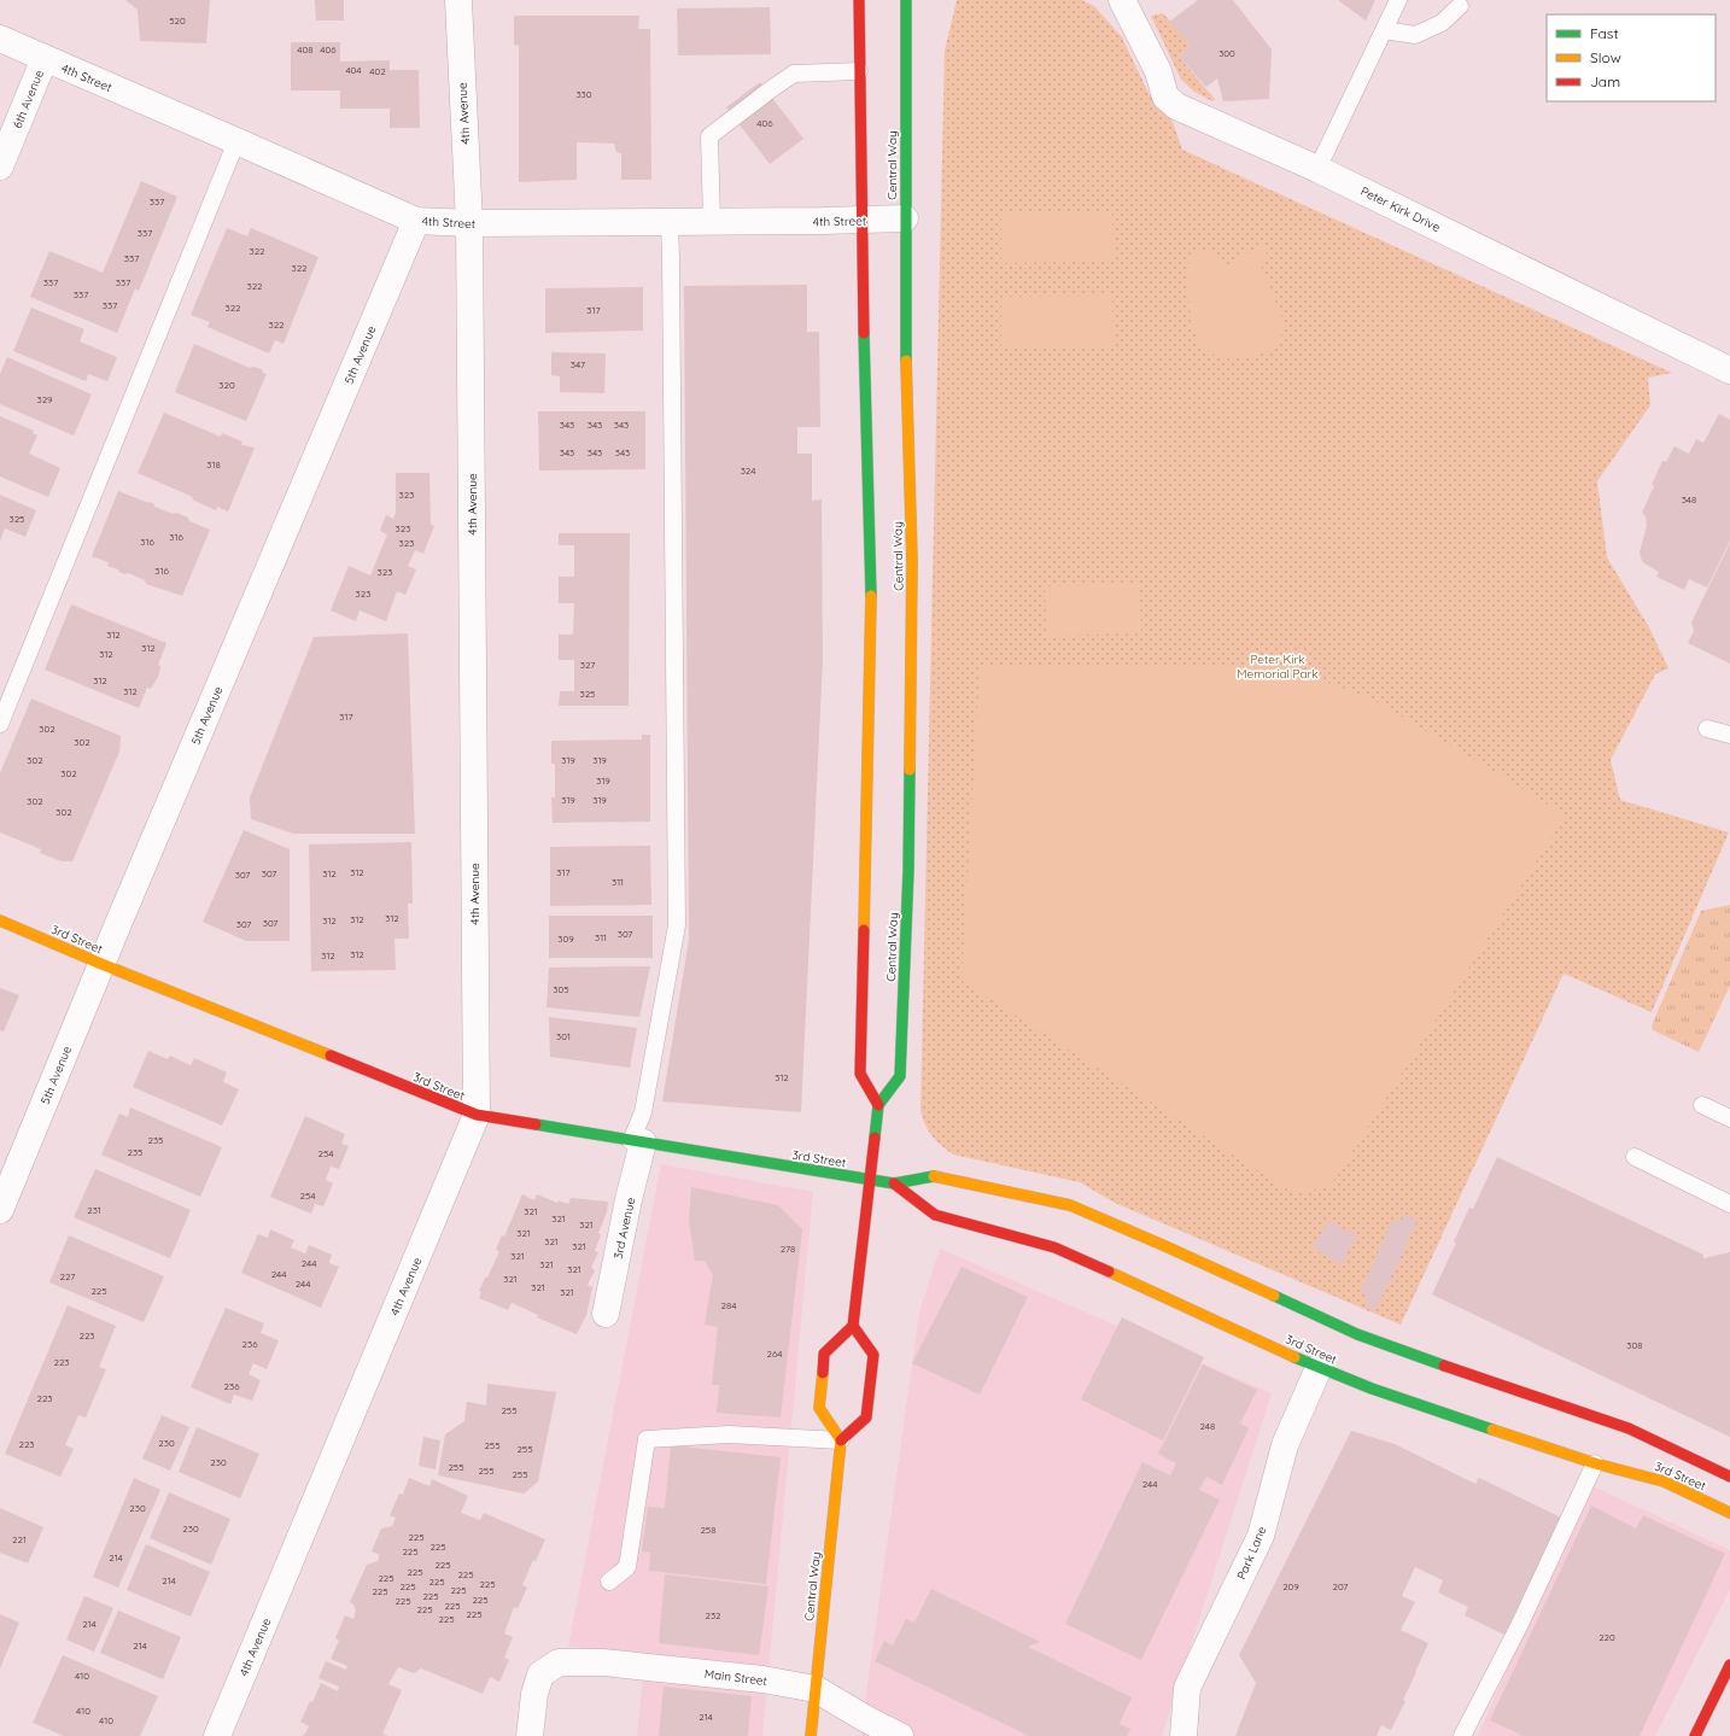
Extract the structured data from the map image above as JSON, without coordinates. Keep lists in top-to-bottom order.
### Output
{
  "streets": {
    "main road": ["Central Way", "3rd Street"],
    "street": [
      "4th Street",
      "6th Avenue",
      "4th Avenue",
      "Peter Kirk Drive",
      "5th Avenue",
      "3rd Avenue",
      "Park Lane",
      "Main Street"
    ]
  },
  "crossings": [
    ["4th Street", "6th Avenue"],
    ["4th Street", "4th Avenue"],
    ["4th Street", "Central Way"],
    ["4th Street", "5th Avenue"],
    ["4th Avenue", "3rd Street"],
    ["Central Way", "3rd Street"],
    ["Central Way", "Main Street"],
    ["5th Avenue", "3rd Street"],
    ["3rd Street", "3rd Avenue"],
    ["3rd Street", "Park Lane"]
  ],
  "parks": ["Peter Kirk Memorial Park"],
  "house_numbers": [
    "520",
    "408",
    "406",
    "300",
    "404",
    "402",
    "330",
    "406",
    "337",
    "337",
    "322",
    "337",
    "322",
    "337",
    "337",
    "322",
    "337",
    "337",
    "322",
    "317",
    "322",
    "347",
    "320",
    "329",
    "343",
    "343",
    "343",
    "343",
    "343",
    "343",
    "318",
    "324",
    "323",
    "348",
    "325",
    "323",
    "316",
    "316",
    "323",
    "316",
    "323",
    "323",
    "312",
    "312",
    "312",
    "327",
    "312",
    "312",
    "325",
    "317",
    "302",
    "302",
    "302",
    "319",
    "319",
    "302",
    "319",
    "319",
    "319",
    "302",
    "302",
    "312",
    "317",
    "307",
    "312",
    "307",
    "311",
    "312",
    "312",
    "312",
    "307",
    "307",
    "307",
    "311",
    "309",
    "312",
    "312",
    "305",
    "301",
    "312",
    "235",
    "235",
    "254",
    "254",
    "231",
    "321",
    "321",
    "321",
    "321",
    "321",
    "321",
    "278",
    "321",
    "244",
    "321",
    "321",
    "244",
    "227",
    "321",
    "244",
    "321",
    "225",
    "321",
    "284",
    "223",
    "236",
    "308",
    "264",
    "223",
    "236",
    "223",
    "255",
    "248",
    "230",
    "223",
    "255",
    "255",
    "230",
    "255",
    "255",
    "255",
    "244",
    "230",
    "230",
    "258",
    "225",
    "221",
    "225",
    "225",
    "214",
    "225",
    "225",
    "225",
    "225",
    "214",
    "225",
    "225",
    "225",
    "209",
    "207",
    "225",
    "225",
    "225",
    "225",
    "225",
    "225",
    "225",
    "225",
    "232",
    "225",
    "214",
    "220",
    "214",
    "410",
    "410",
    "214",
    "410"
  ],
  "legend": ["Fast", "Slow", "Jam"]
}
